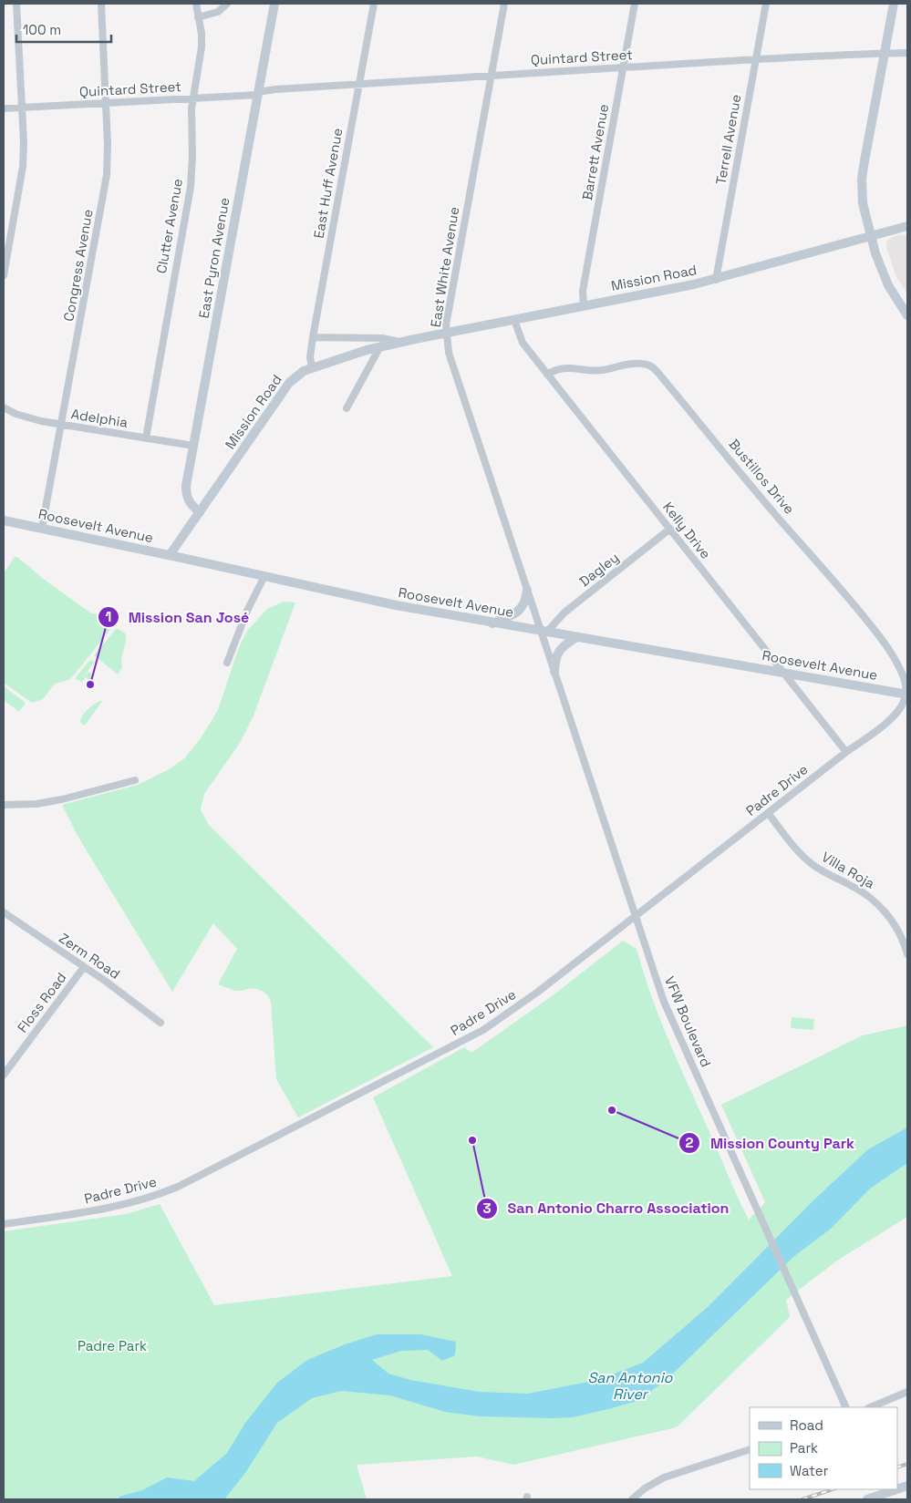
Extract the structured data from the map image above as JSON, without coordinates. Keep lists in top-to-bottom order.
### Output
{
  "streets": {
    "main road": ["East Pyron Avenue", "Mission Road", "Roosevelt Avenue"],
    "street": [
      "Quintard Street",
      "Terrell Avenue",
      "Barrett Avenue",
      "East Huff Avenue",
      "Clutter Avenue",
      "Congress Avenue",
      "East White Avenue",
      "Adelphia",
      "Bustillos Drive",
      "Kelly Drive",
      "Dagley",
      "Padre Drive",
      "Villa Roja",
      "Zerm Road",
      "Floss Road",
      "VFW Boulevard"
    ]
  },
  "crossings": [
    ["Quintard Street", "Terrell Avenue"],
    ["Quintard Street", "Barrett Avenue"],
    ["Quintard Street", "East Huff Avenue"],
    ["Quintard Street", "Clutter Avenue"],
    ["Quintard Street", "East Pyron Avenue"],
    ["Quintard Street", "Congress Avenue"],
    ["Quintard Street", "East White Avenue"],
    ["Terrell Avenue", "Mission Road"],
    ["Barrett Avenue", "Mission Road"],
    ["East Huff Avenue", "Mission Road"],
    ["Clutter Avenue", "Adelphia"],
    ["East Pyron Avenue", "Mission Road"],
    ["East Pyron Avenue", "Adelphia"],
    ["Congress Avenue", "Adelphia"],
    ["Congress Avenue", "Roosevelt Avenue"],
    ["East White Avenue", "Mission Road"],
    ["East White Avenue", "Roosevelt Avenue"],
    ["East White Avenue", "Dagley"],
    ["East White Avenue", "VFW Boulevard"],
    ["Mission Road", "Roosevelt Avenue"],
    ["Mission Road", "Kelly Drive"],
    ["Bustillos Drive", "Roosevelt Avenue"],
    ["Bustillos Drive", "Kelly Drive"],
    ["Bustillos Drive", "Padre Drive"],
    ["Roosevelt Avenue", "Kelly Drive"],
    ["Roosevelt Avenue", "Dagley"],
    ["Roosevelt Avenue", "Padre Drive"],
    ["Roosevelt Avenue", "VFW Boulevard"],
    ["Kelly Drive", "Dagley"],
    ["Kelly Drive", "Padre Drive"],
    ["Dagley", "VFW Boulevard"],
    ["Padre Drive", "Villa Roja"],
    ["Padre Drive", "VFW Boulevard"],
    ["Zerm Road", "Floss Road"]
  ],
  "water": ["San Antonio River"],
  "parks": ["Padre Park"],
  "places": ["Mission San José", "Mission County Park", "San Antonio Charro Association"],
  "legend": ["Road", "Park", "Water"],
  "scale_bar": "100 m"
}
